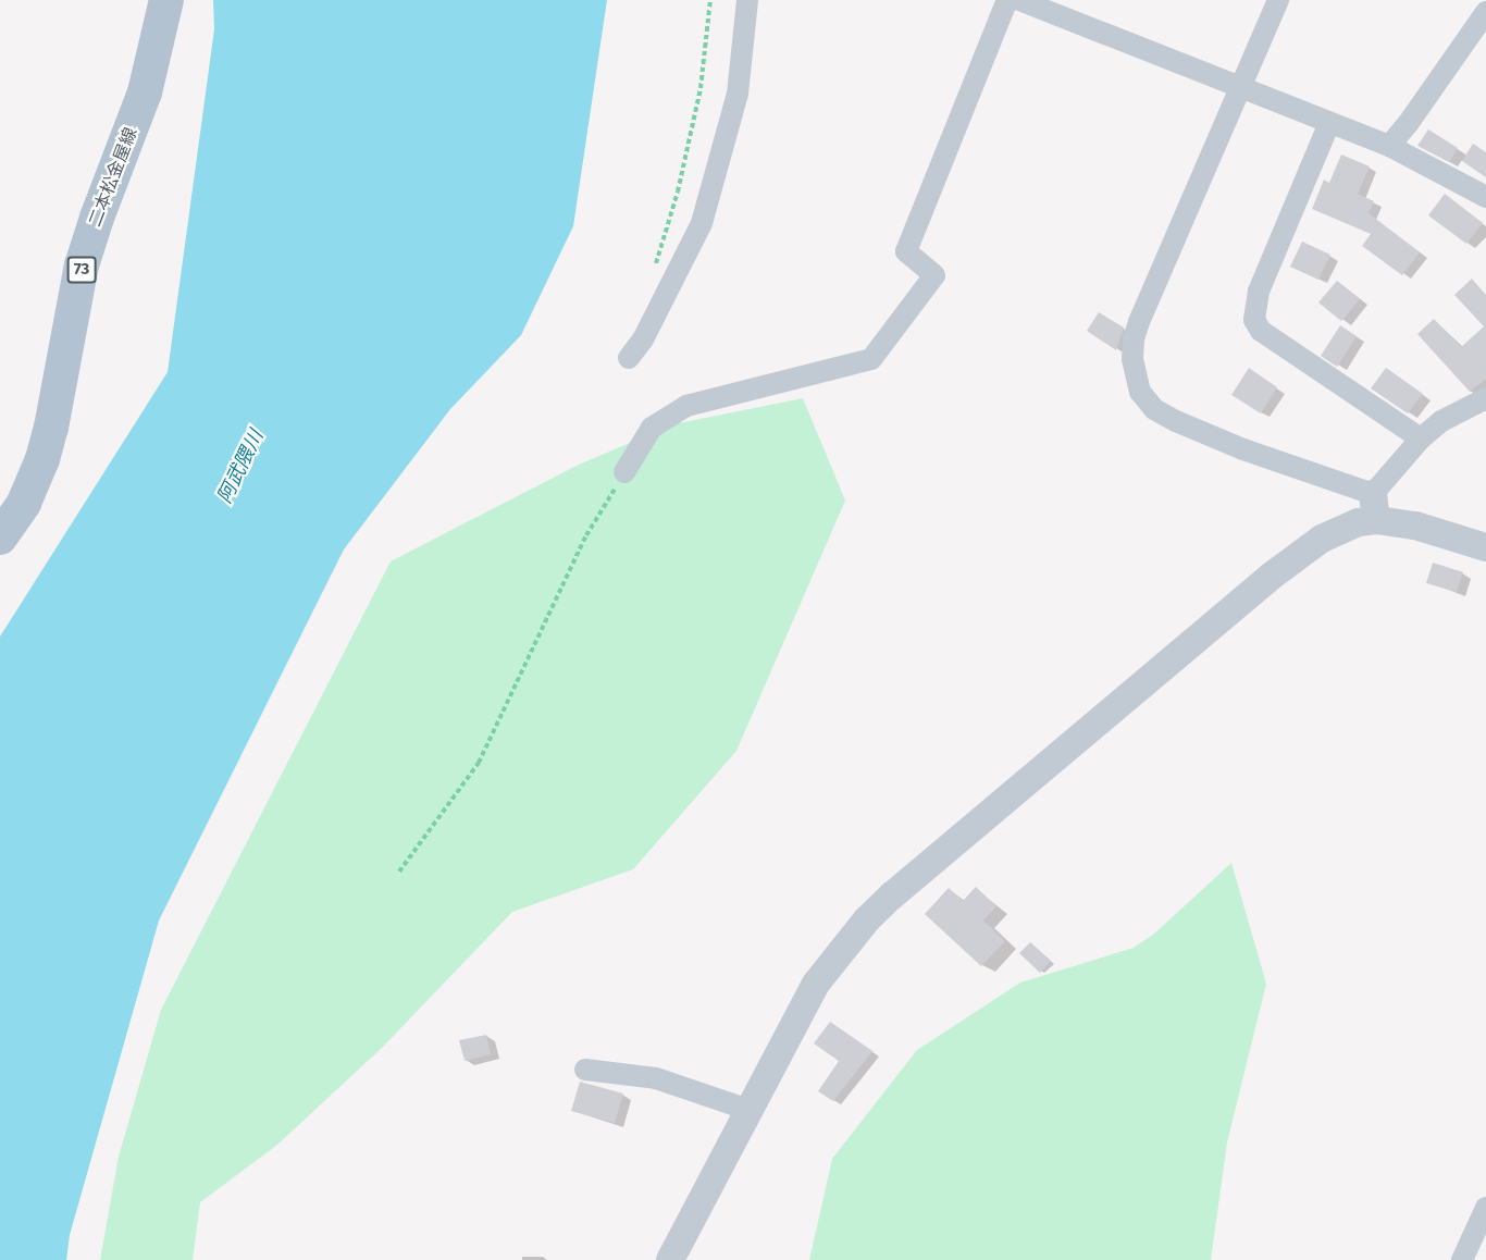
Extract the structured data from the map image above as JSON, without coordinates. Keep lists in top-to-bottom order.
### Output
{
  "streets": {
    "main road": ["二本松金屋線", "73"]
  },
  "water": ["阿武隈川"]
}
